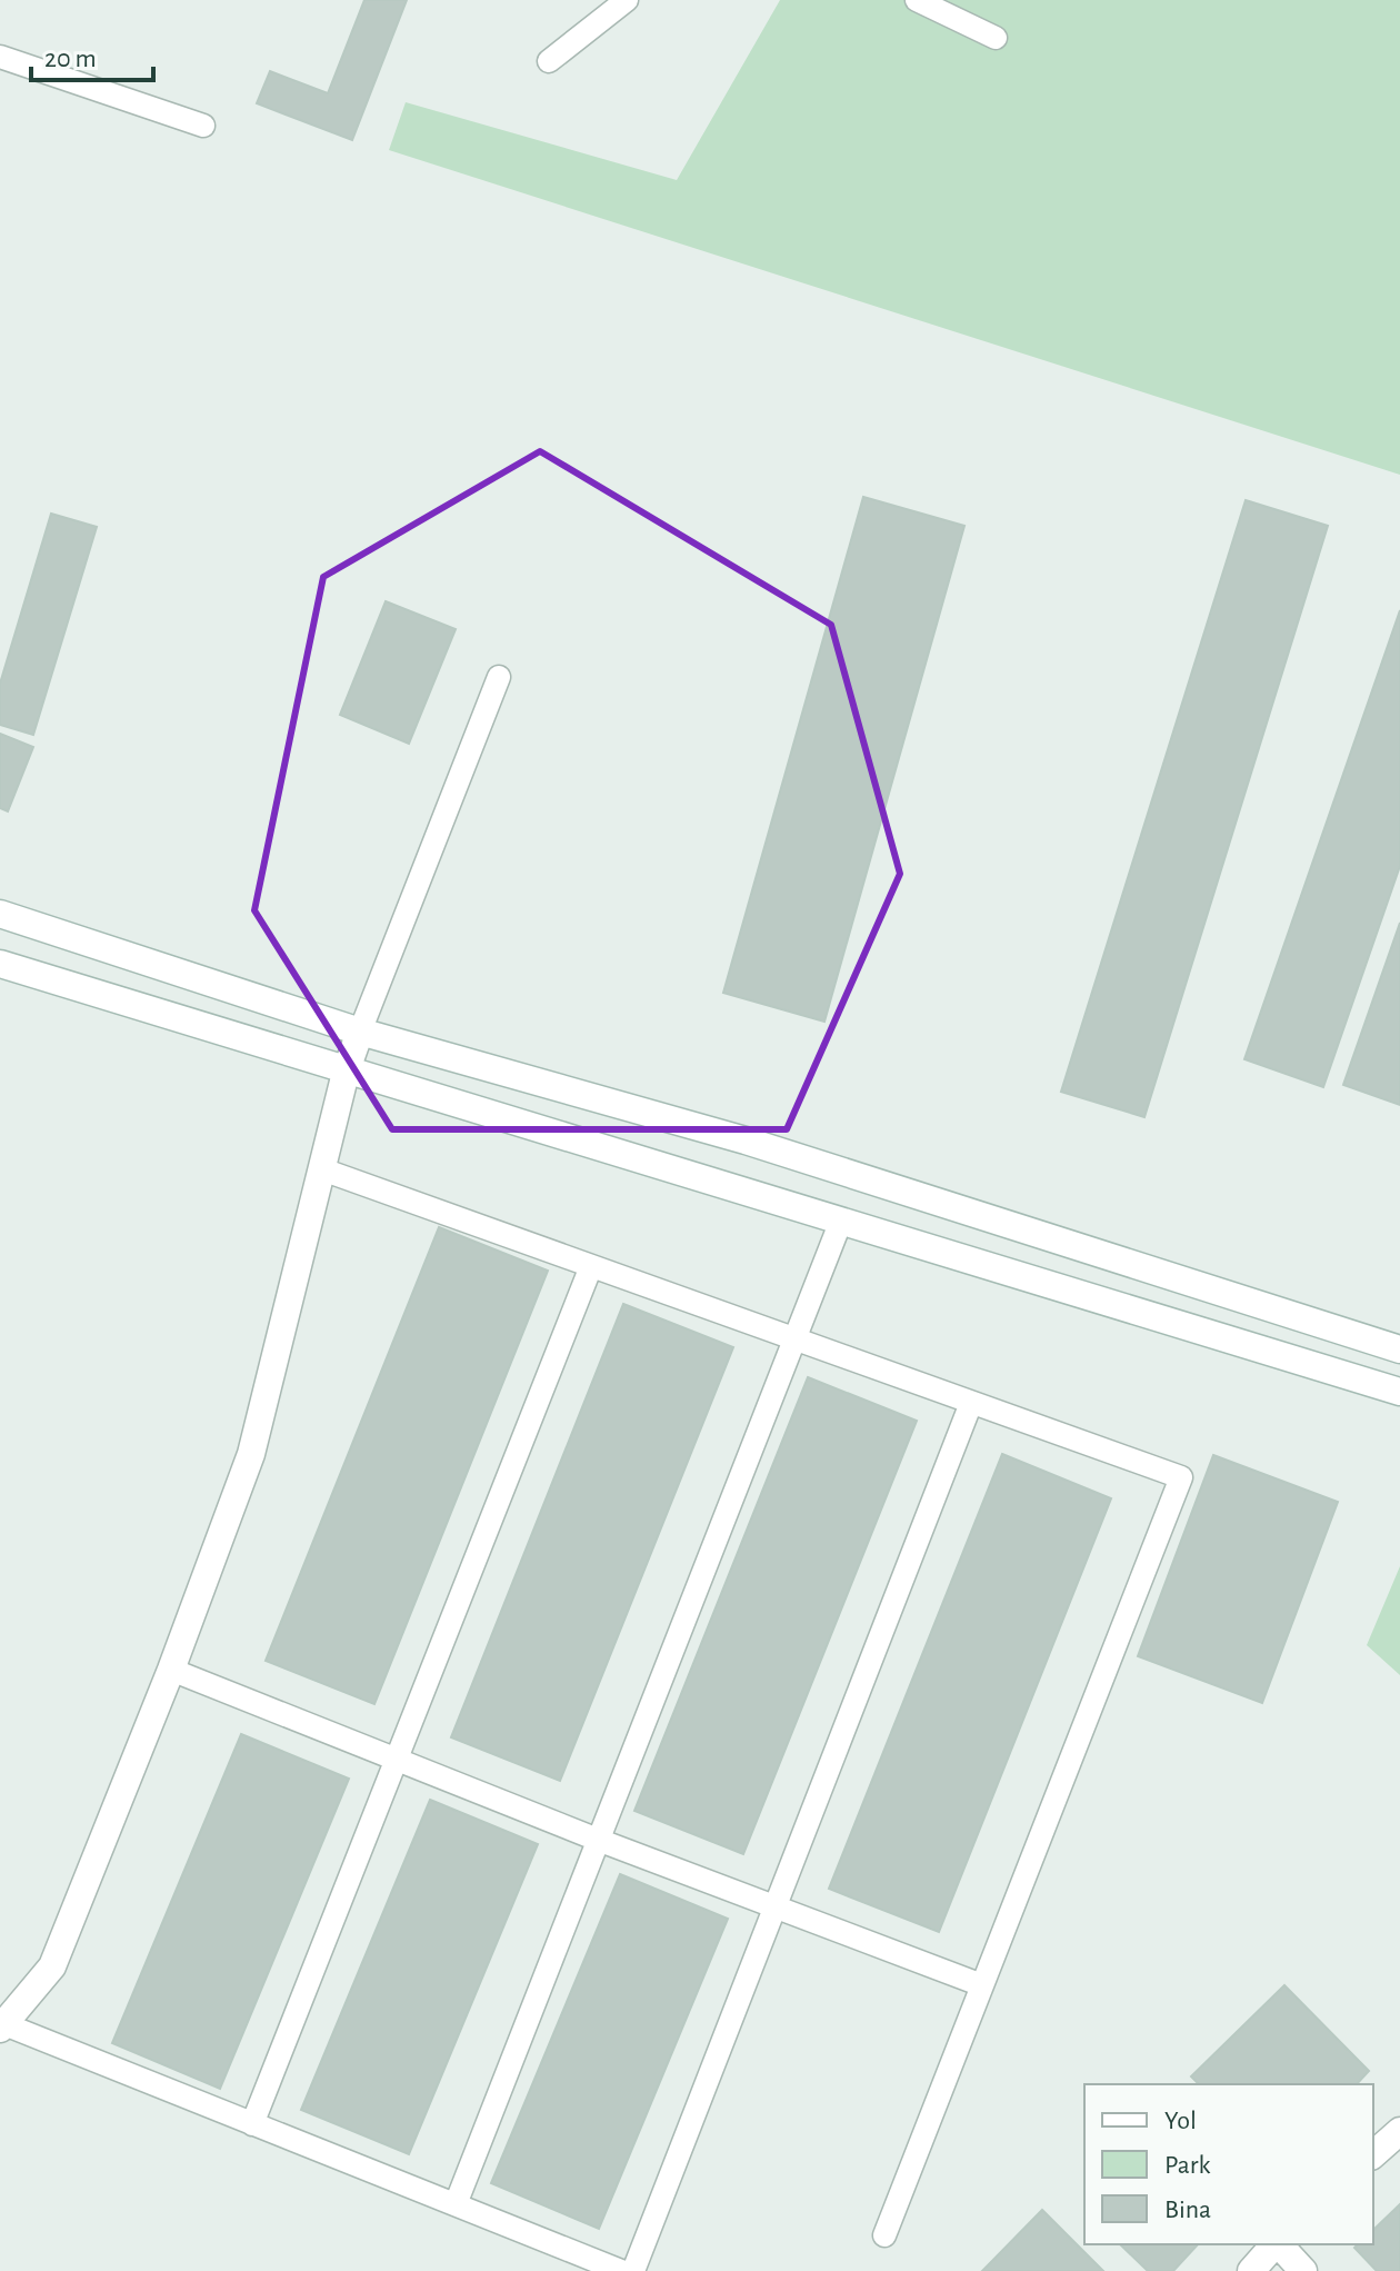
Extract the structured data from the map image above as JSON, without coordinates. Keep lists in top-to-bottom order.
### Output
{
  "legend": ["Yol", "Park", "Bina"],
  "scale_bar": "20 m"
}
